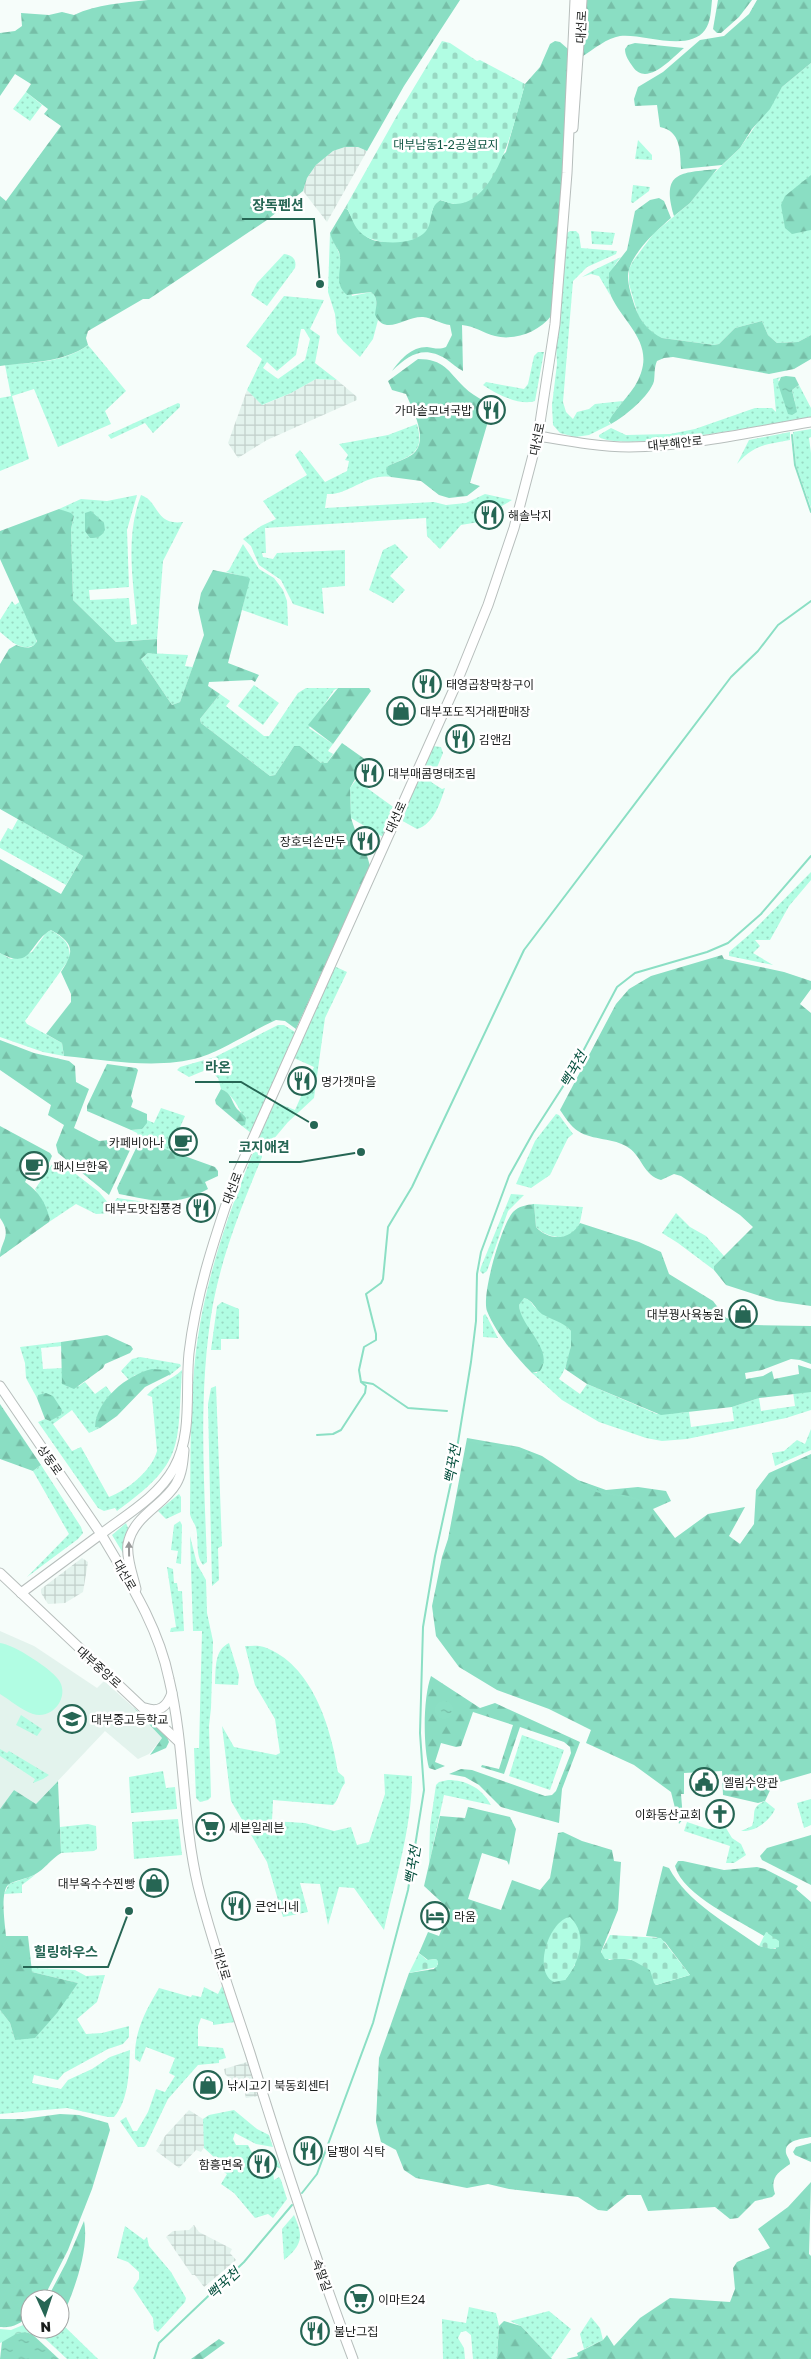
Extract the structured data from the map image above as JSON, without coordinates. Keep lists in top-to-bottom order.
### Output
{
  "streets": {
    "street": [
      "대선로",
      "대부해안로",
      "상동로",
      "대부중앙로",
      "속말길"
    ]
  },
  "crossings": [
    ["대선로", "대부해안로"],
    ["대선로", "상동로"],
    ["대선로", "대부중앙로"],
    ["대선로", "속말길"]
  ],
  "water": ["뻑꾹천"],
  "parks": ["대부남동1-2공설묘지"],
  "places": {
    "other": [
      "장독펜션",
      "라온",
      "코지애견",
      "힐링하우스"
    ],
    "restaurant": [
      "가마솥모녀국밥",
      "해솔낙지",
      "태영곱창막창구이",
      "김앤김",
      "대부매콤명태조림",
      "장호덕손만두",
      "명가갯마을",
      "대부도맛집풍경",
      "큰언니네",
      "달팽이 식탁",
      "함흥면옥",
      "불난그집"
    ],
    "shop": [
      "대부포도직거래판매장",
      "대부꿩사육농원",
      "대부옥수수찐빵",
      "낚시고기 북동회센터"
    ],
    "cafe": ["카페비아나", "패시브한옥"],
    "school or university": ["대부중고등학교"],
    "public building": ["엘림수양관"],
    "church": ["이화동산교회"],
    "supermarket": ["세븐일레븐", "이마트24"],
    "hotel": ["라움"]
  },
  "north": "bottom"
}
